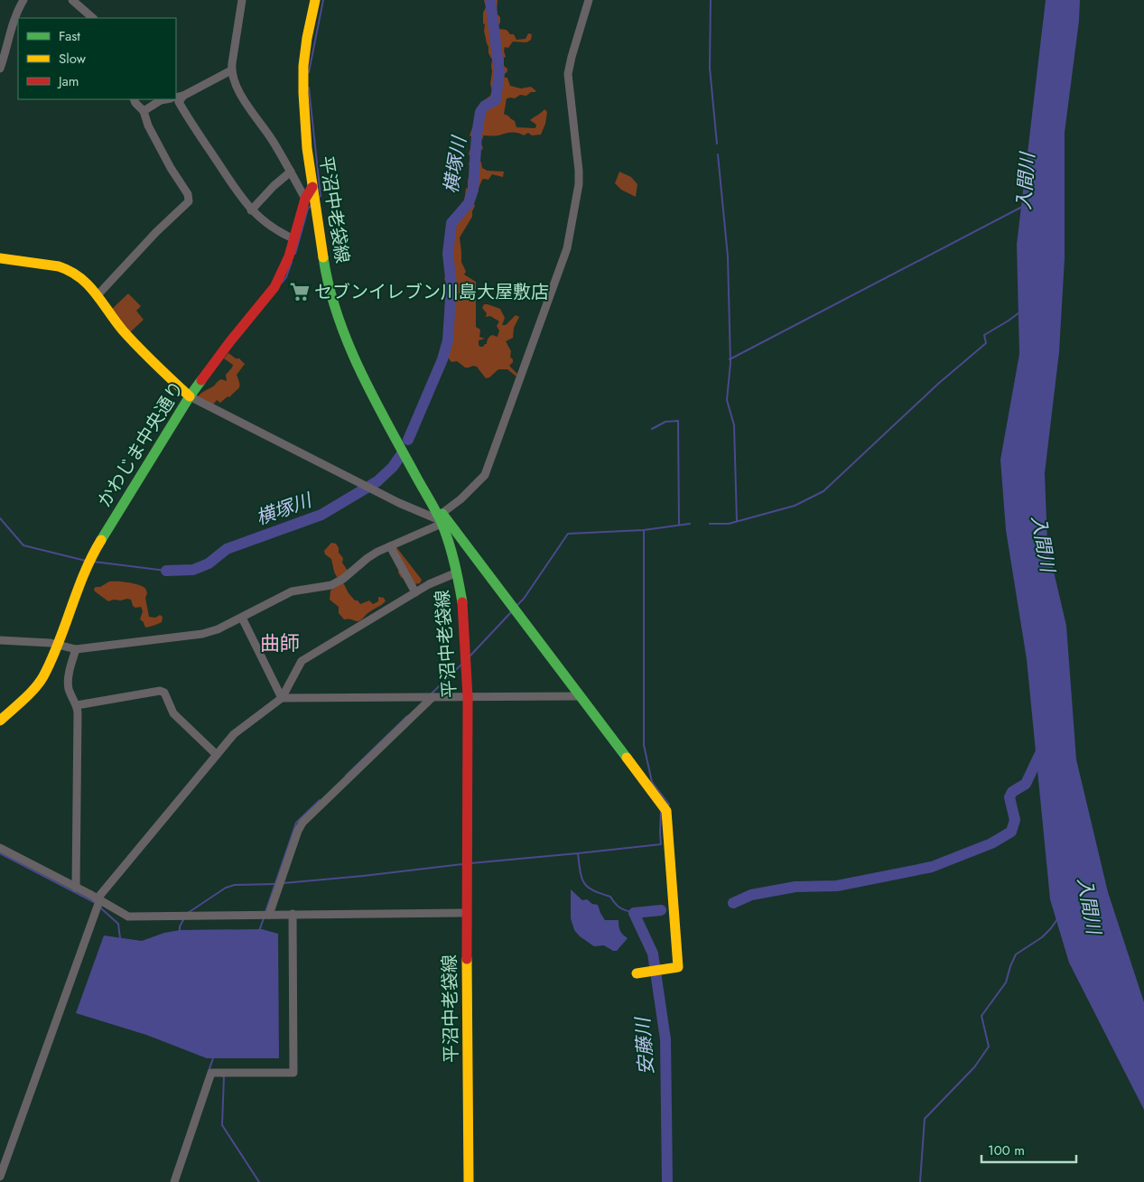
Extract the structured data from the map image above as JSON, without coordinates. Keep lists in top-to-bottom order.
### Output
{
  "streets": {
    "street": ["平沼中老袋線", "かわじま中央通り"]
  },
  "crossings": [
    ["平沼中老袋線", "かわじま中央通り"]
  ],
  "districts": ["曲師"],
  "water": ["横塚川", "入間川", "安藤川"],
  "places": {
    "supermarket": ["セブンイレブン川島大屋敷店"]
  },
  "legend": ["Fast", "Slow", "Jam"],
  "scale_bar": "100 m"
}
